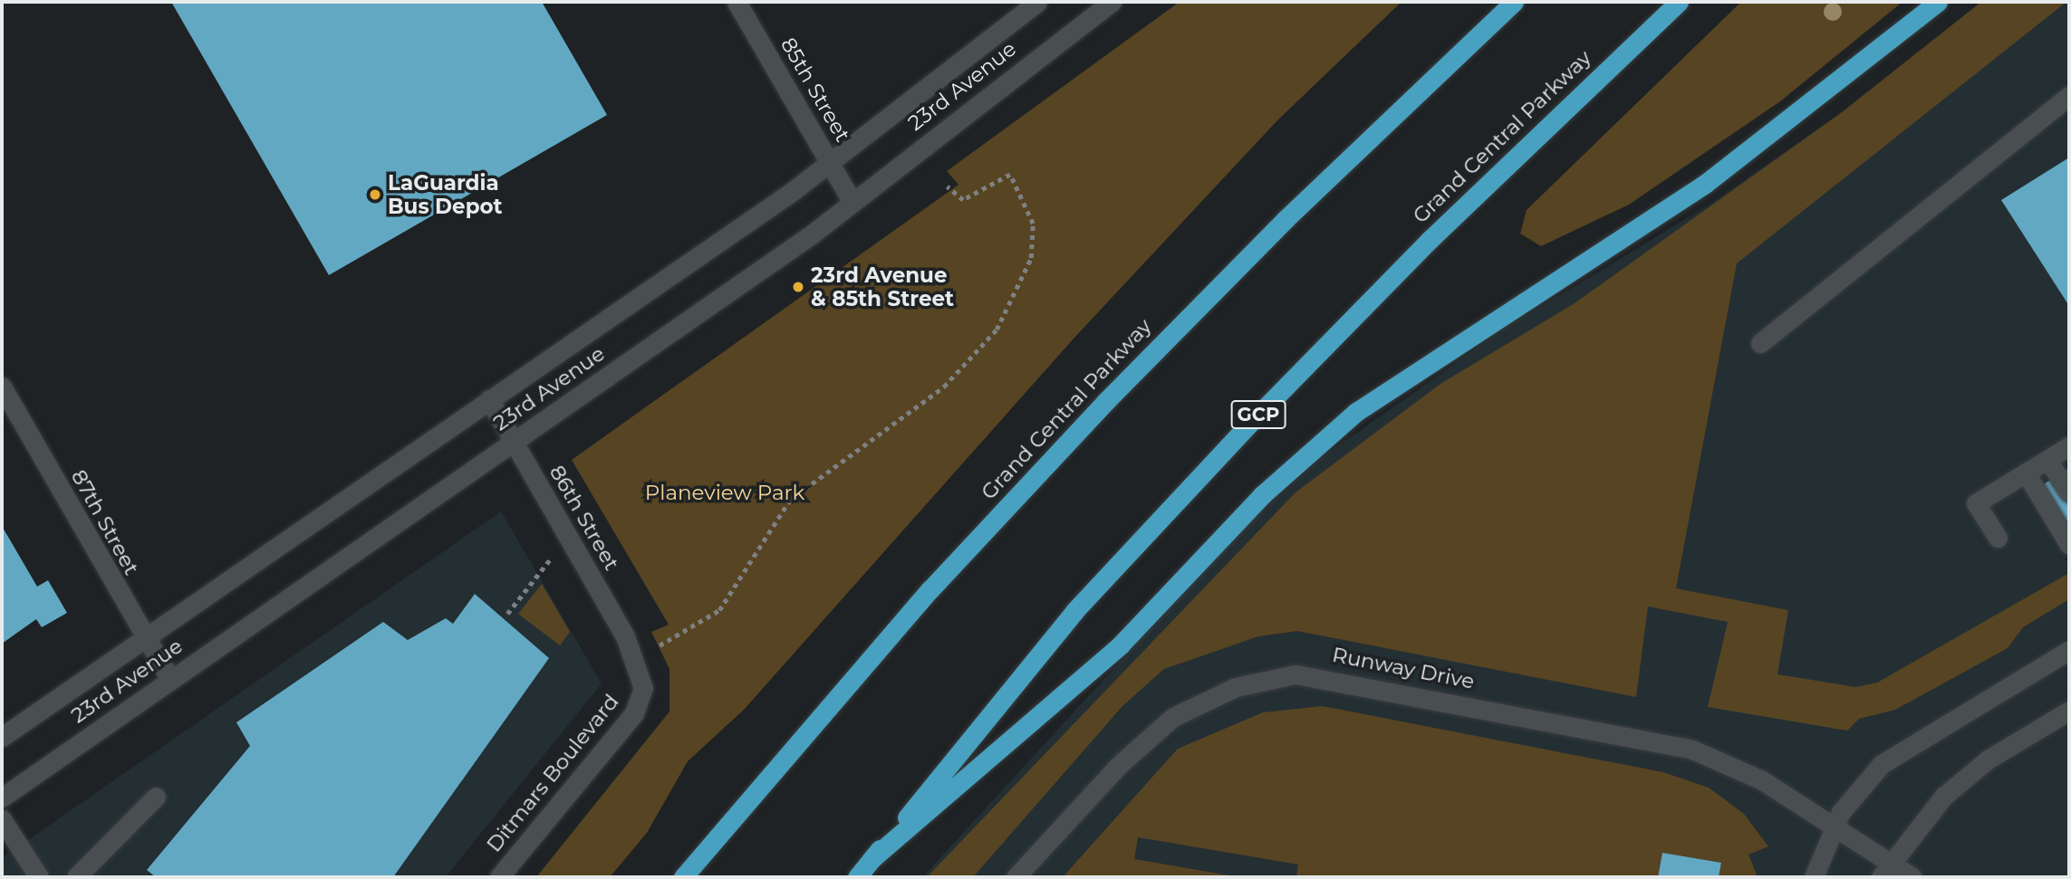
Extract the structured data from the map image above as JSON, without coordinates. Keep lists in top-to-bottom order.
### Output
{
  "streets": {
    "highway": ["Grand Central Parkway", "GCP"],
    "street": [
      "23rd Avenue",
      "85th Street",
      "86th Street",
      "87th Street",
      "Runway Drive",
      "Ditmars Boulevard"
    ]
  },
  "crossings": [
    ["23rd Avenue", "85th Street"],
    ["23rd Avenue", "86th Street"],
    ["23rd Avenue", "87th Street"],
    ["86th Street", "Ditmars Boulevard"]
  ],
  "parks": ["Planeview Park"],
  "places": ["LaGuardia Bus Depot", "23rd Avenue & 85th Street"]
}
